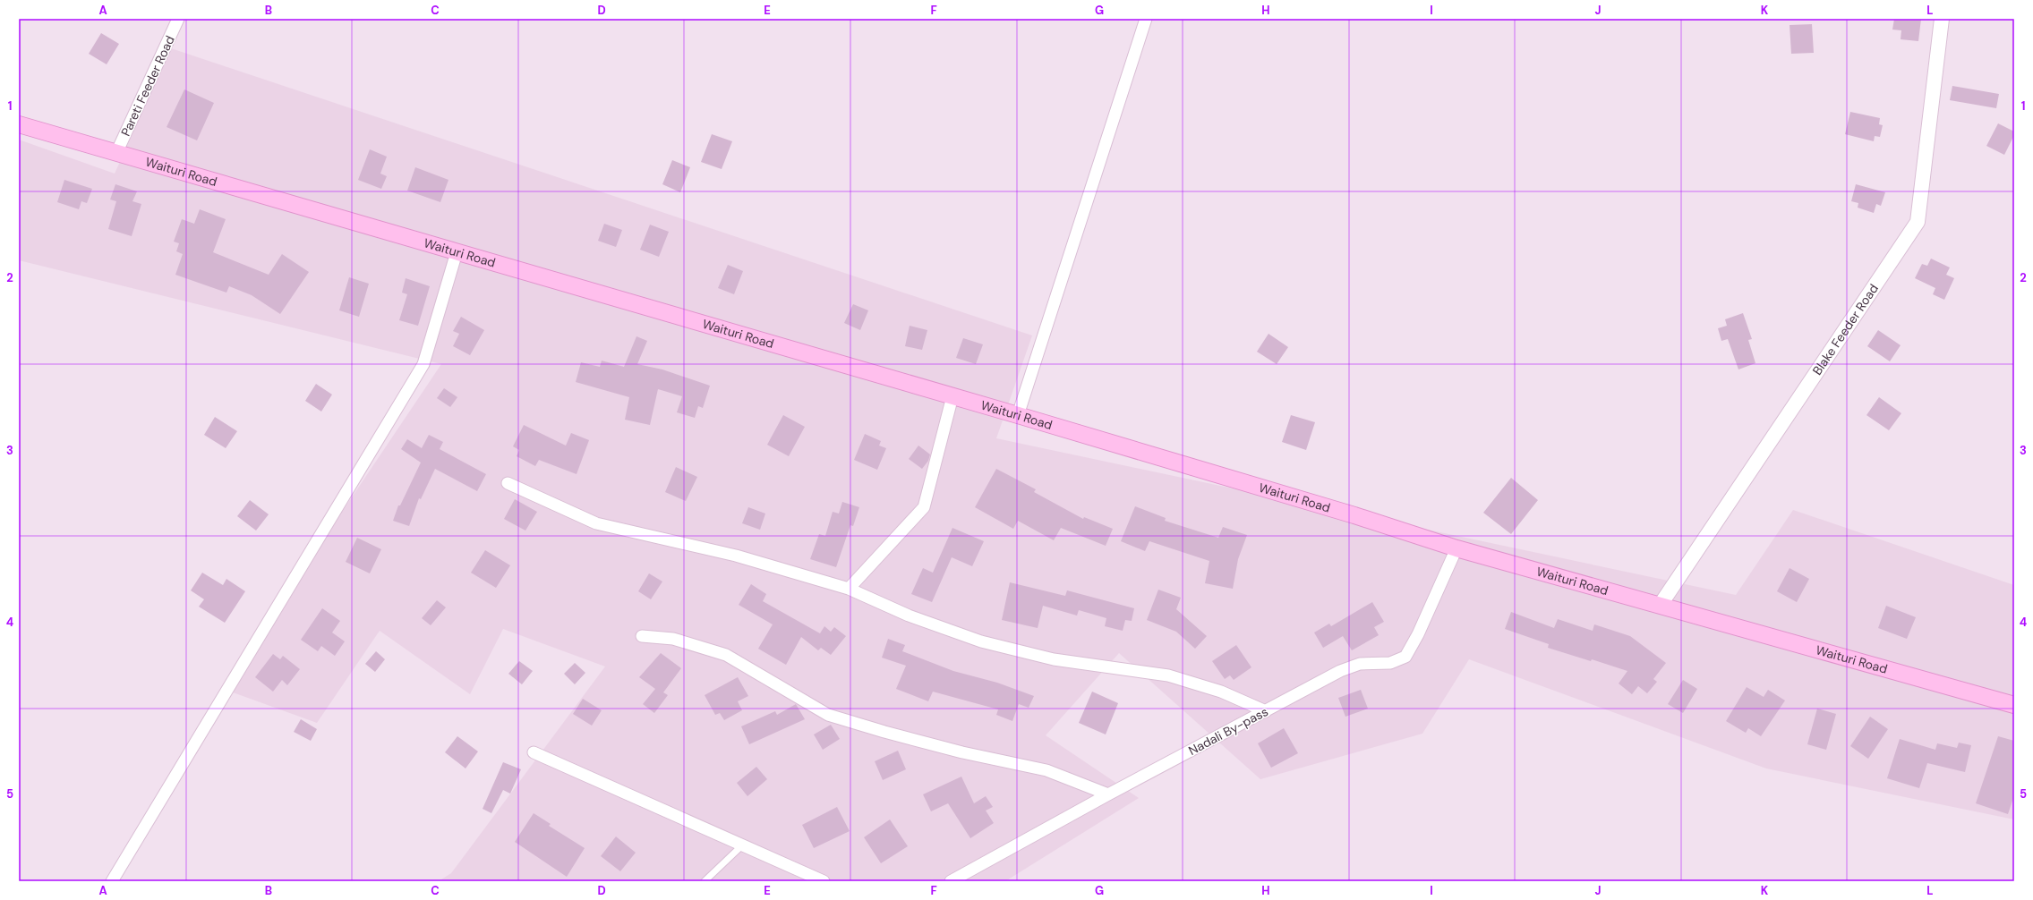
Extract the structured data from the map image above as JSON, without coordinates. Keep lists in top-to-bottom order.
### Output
{
  "streets": {
    "main road": ["Waituri Road"],
    "street": ["Pareti Feeder Road", "Blake Feeder Road", "Nadali By-pass"]
  },
  "crossings": [
    ["Pareti Feeder Road", "Waituri Road"],
    ["Waituri Road", "Blake Feeder Road"],
    ["Waituri Road", "Nadali By-pass"]
  ],
  "grid": {
    "columns": [
      "A",
      "B",
      "C",
      "D",
      "E",
      "F",
      "G",
      "H",
      "I",
      "J",
      "K",
      "L"
    ],
    "rows": [
      "1",
      "2",
      "3",
      "4",
      "5"
    ]
  }
}
